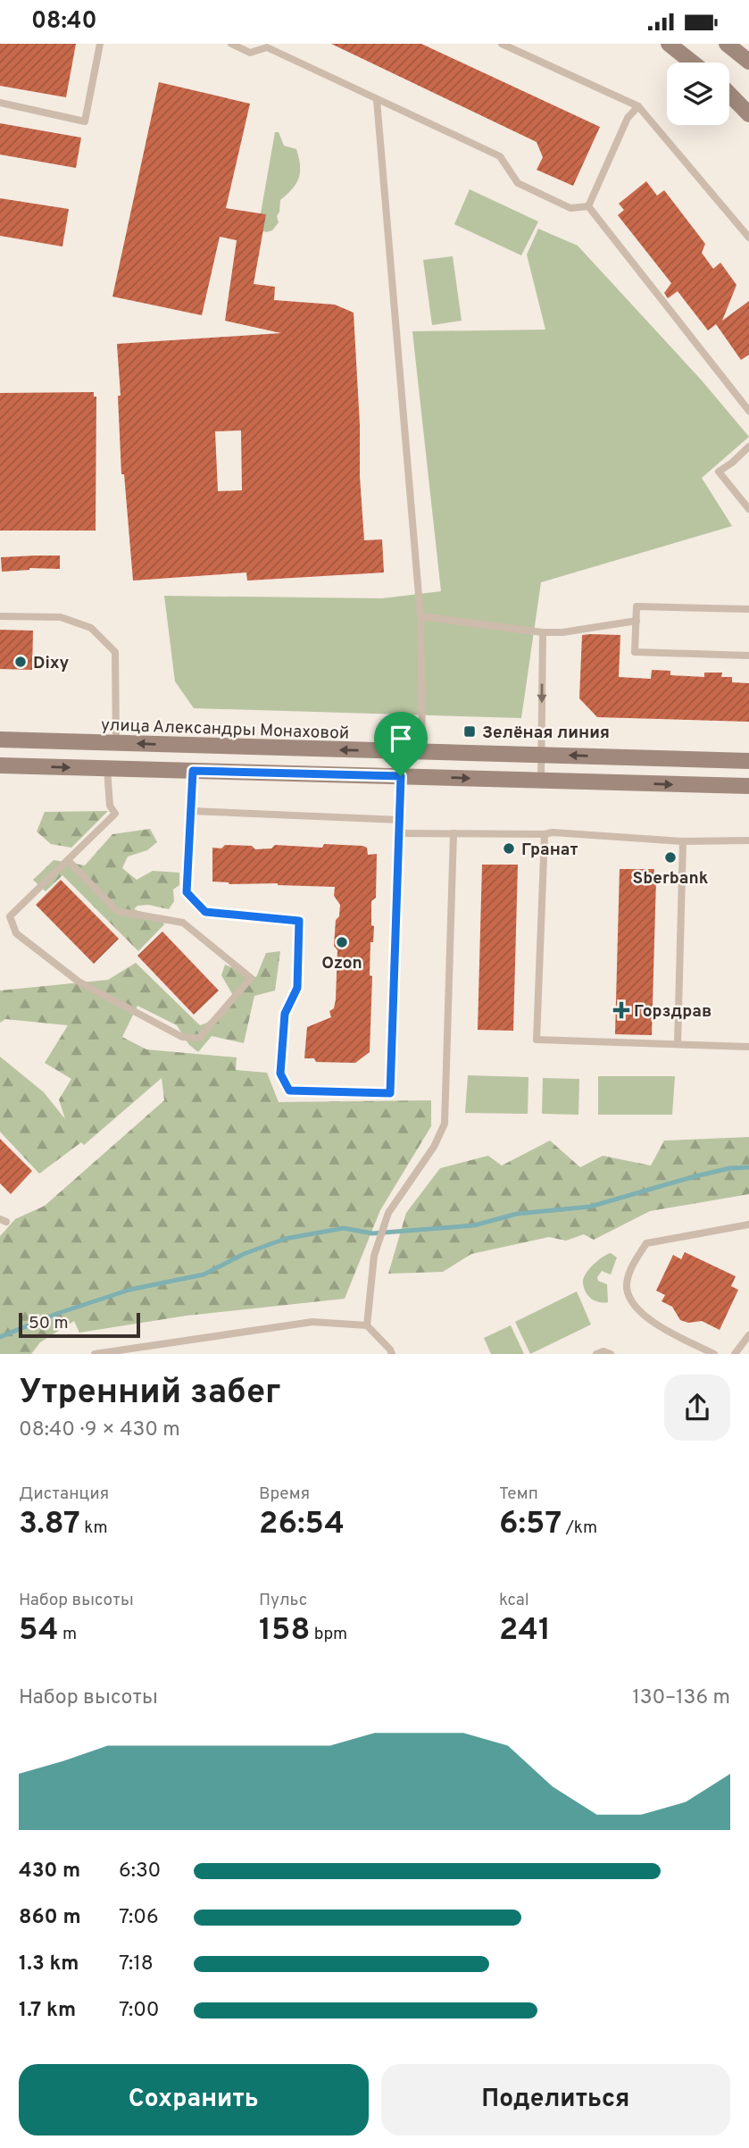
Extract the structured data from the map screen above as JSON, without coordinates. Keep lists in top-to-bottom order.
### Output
{
  "streets": {
    "main road": ["улица Александры Монаховой"]
  },
  "places": {
    "other": [
      "Dixy",
      "Гранат",
      "Sberbank",
      "Ozon"
    ],
    "transit": ["Зелёная линия"],
    "health": ["Горздрав"]
  },
  "scale_bar": "50 m",
  "page": {
    "status": "08:40",
    "scale": "50 m",
    "heading": ["Утренний забег", "08:40 · 9 × 430 m"],
    "stats": [
      ["Дистанция", "3.87 km"],
      ["Время", "26:54"],
      ["Темп", "6:57 /km"],
      ["Набор высоты", "54 m"],
      ["Пульс", "158 bpm"],
      ["kcal", "241"]
    ],
    "chart": ["Набор высоты", "130–136 m"],
    "list": [
      {
        "name": "430 m",
        "note": "6:30"
      },
      {
        "name": "860 m",
        "note": "7:06"
      },
      {
        "name": "1.3 km",
        "note": "7:18"
      },
      {
        "name": "1.7 km",
        "note": "7:00"
      }
    ],
    "buttons": ["Сохранить", "Поделиться"]
  }
}
